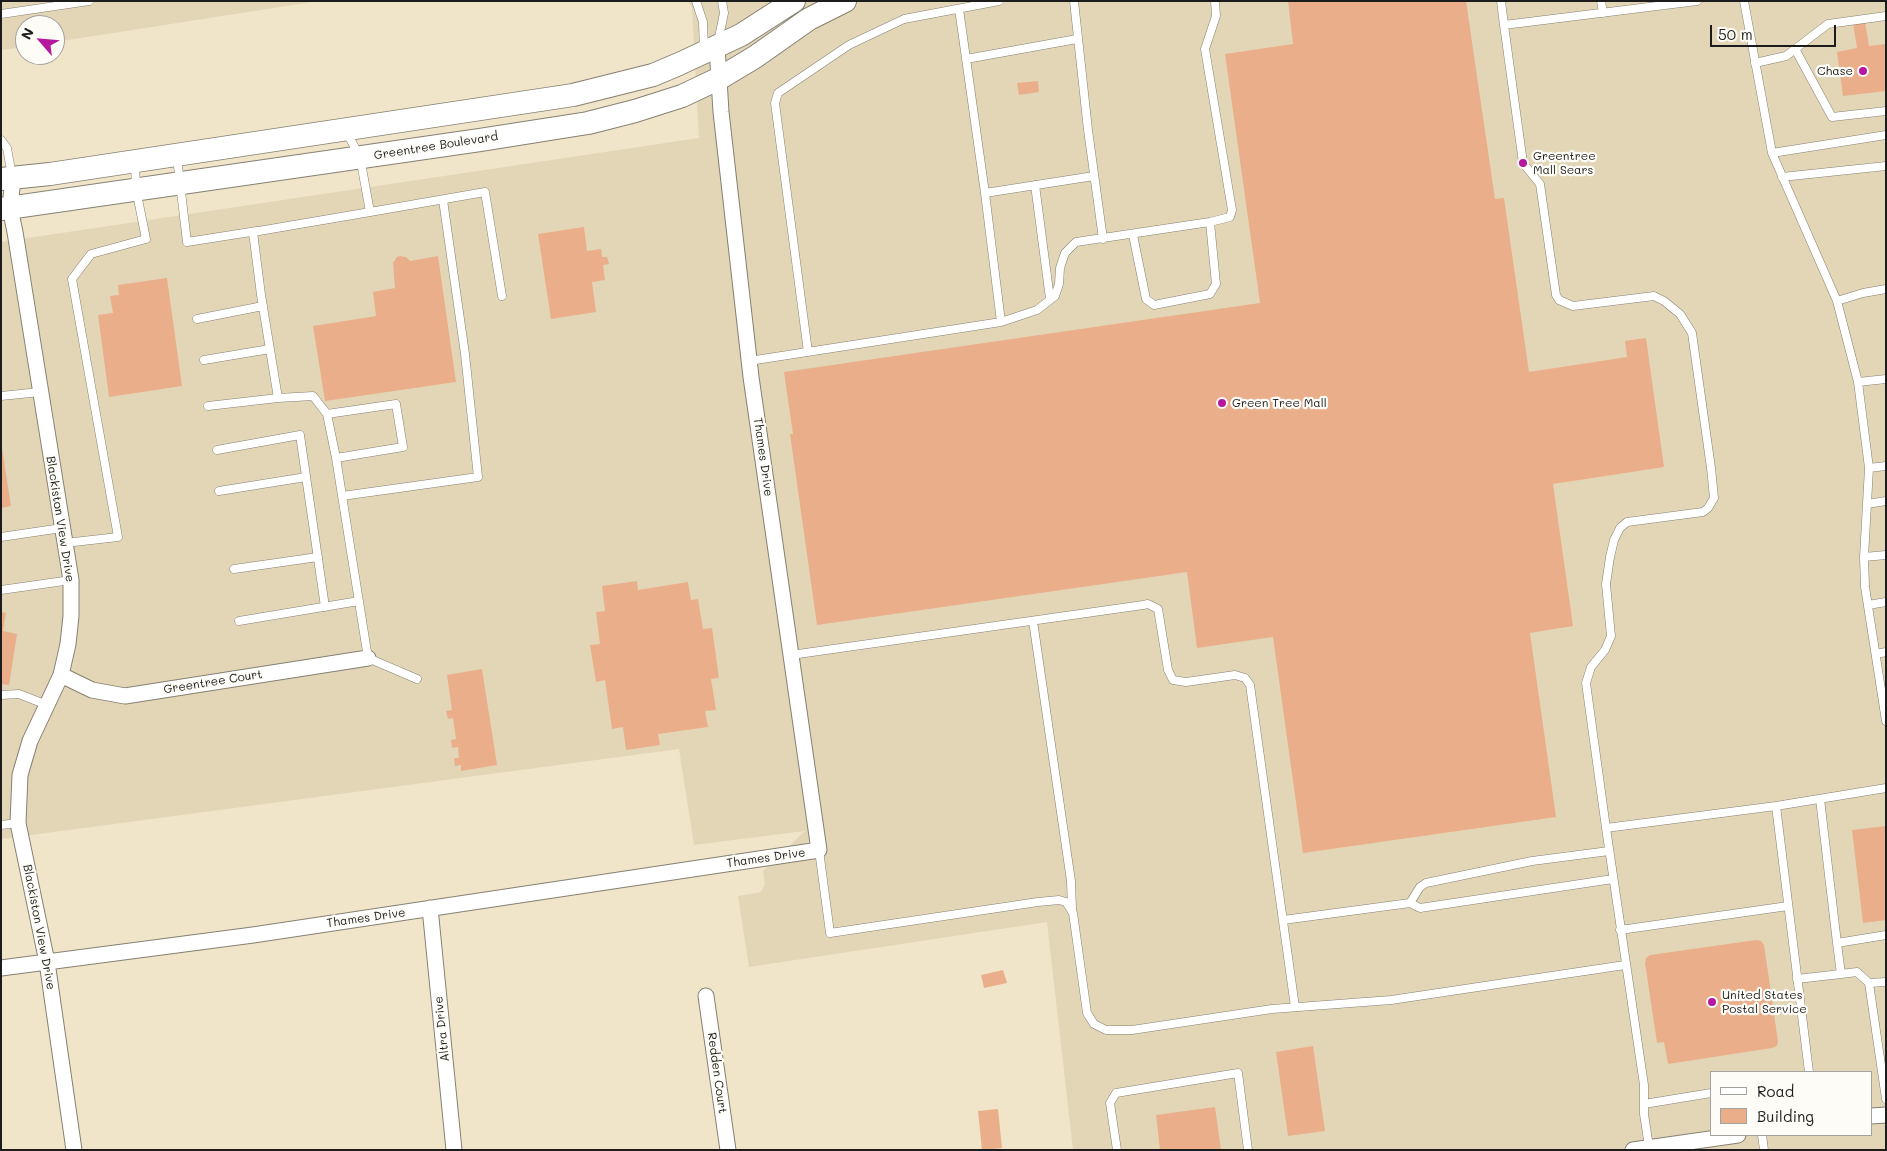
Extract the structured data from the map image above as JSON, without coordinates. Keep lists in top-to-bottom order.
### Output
{
  "streets": {
    "main road": ["Greentree Boulevard"],
    "street": [
      "Thames Drive",
      "Blackiston View Drive",
      "Greentree Court",
      "Altra Drive",
      "Redden Court"
    ]
  },
  "crossings": [
    ["Greentree Boulevard", "Thames Drive"],
    ["Greentree Boulevard", "Blackiston View Drive"],
    ["Thames Drive", "Blackiston View Drive"],
    ["Thames Drive", "Altra Drive"],
    ["Blackiston View Drive", "Greentree Court"]
  ],
  "places": [
    "Chase",
    "Greentree Mall Sears",
    "Green Tree Mall",
    "United States Postal Service"
  ],
  "legend": ["Road", "Building"],
  "scale_bar": "50 m",
  "north": "top left"
}
